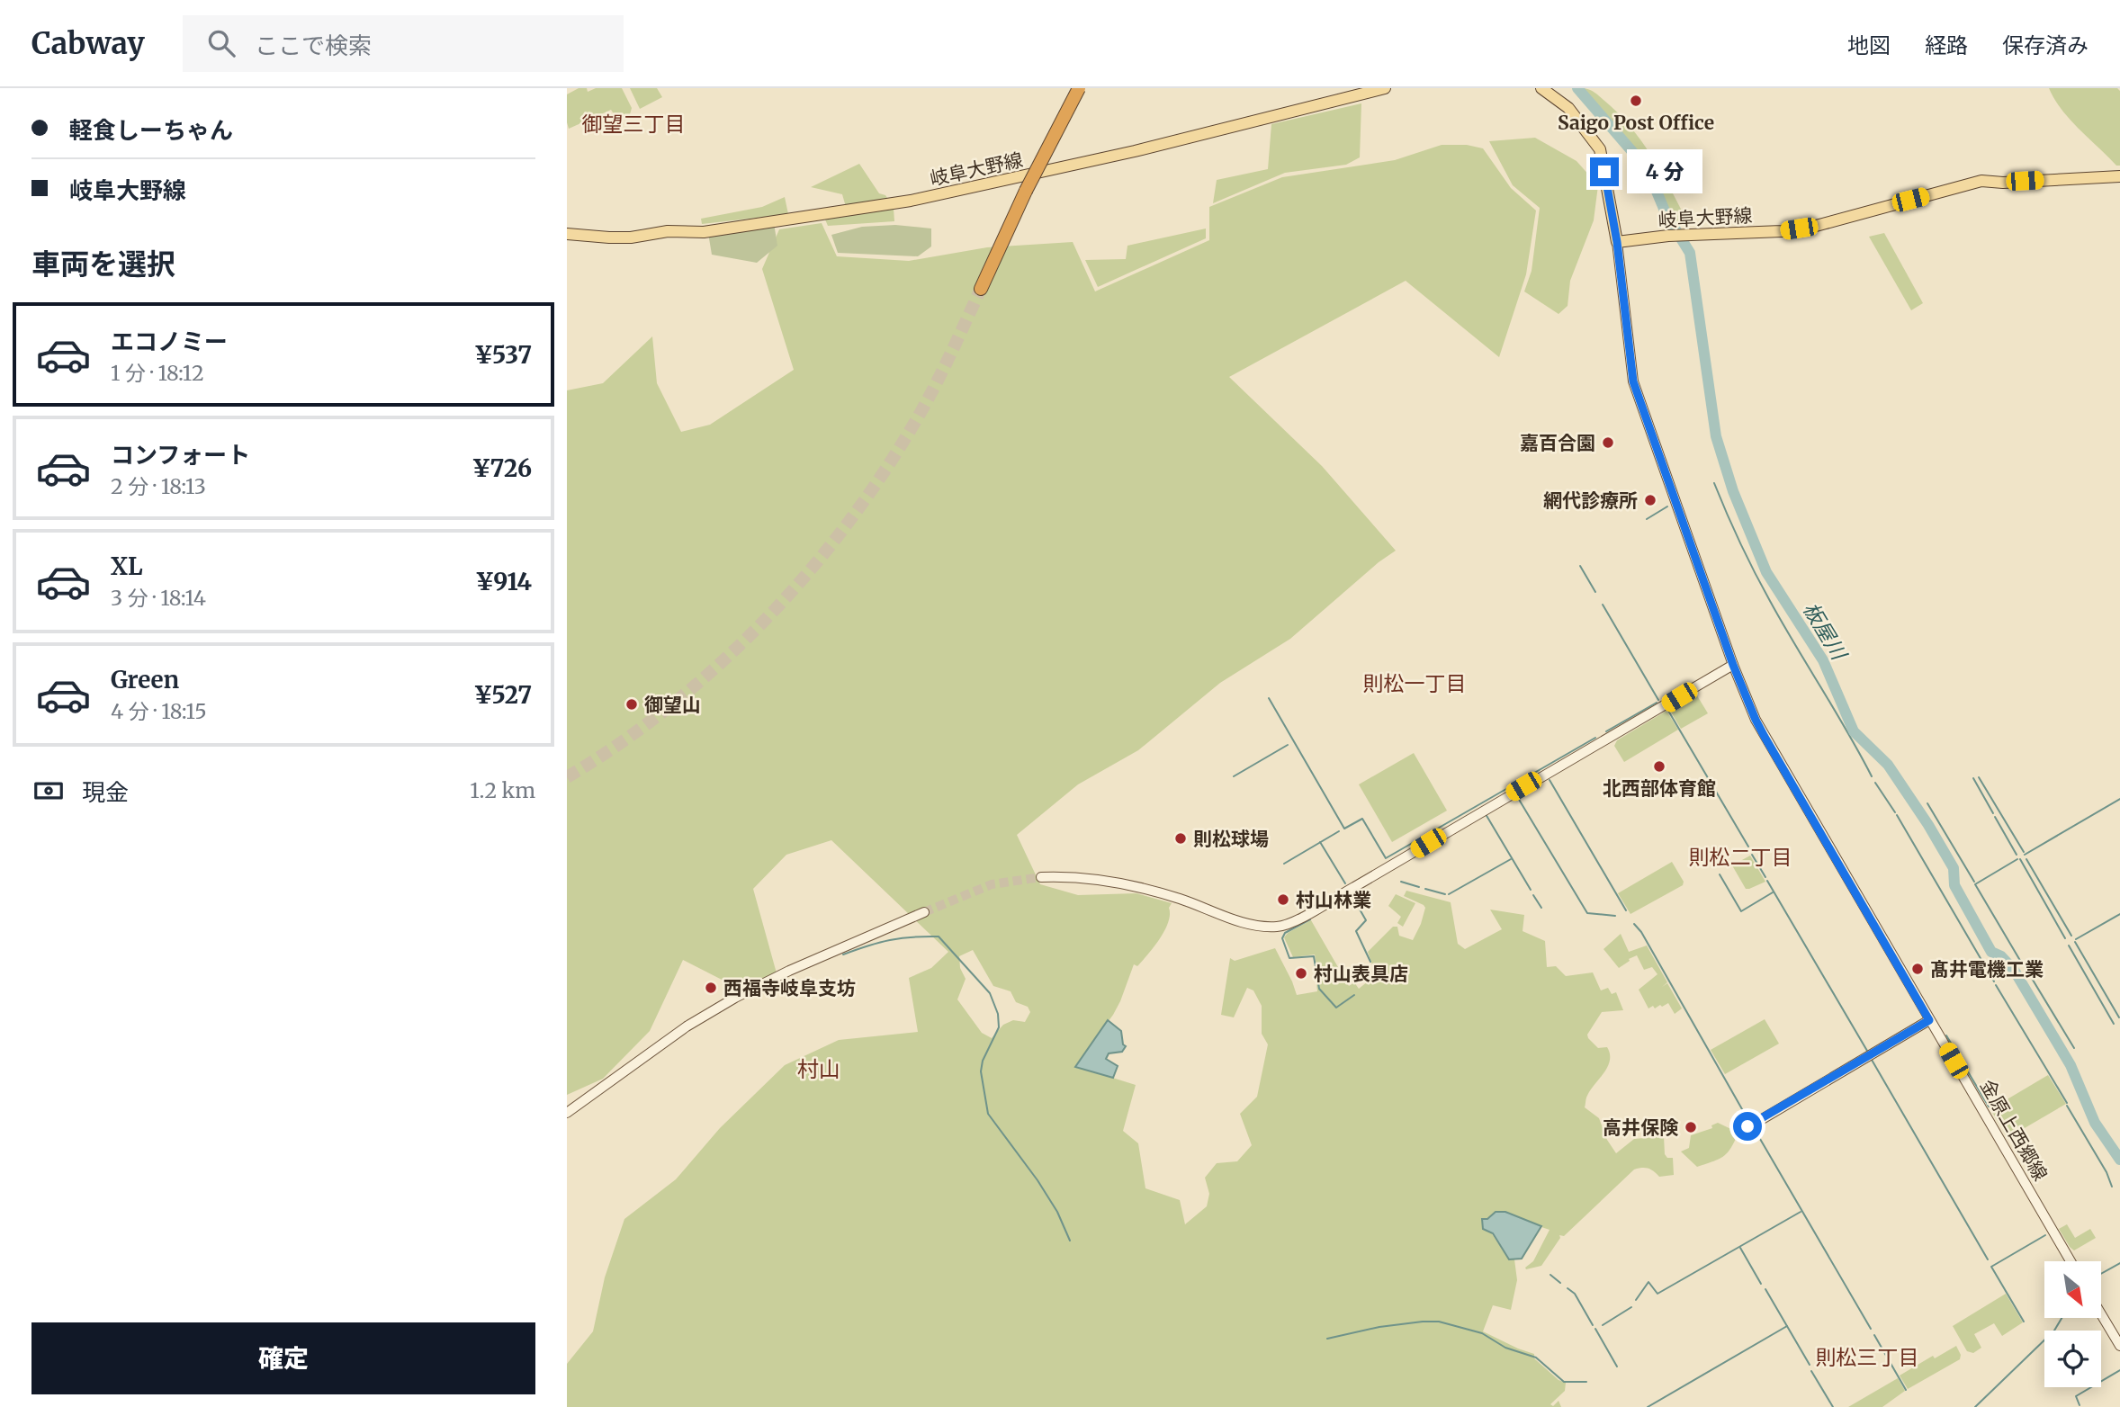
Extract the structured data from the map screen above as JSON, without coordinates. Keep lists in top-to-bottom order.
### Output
{
  "streets": {
    "main road": ["岐阜大野線"],
    "street": ["金原上西郷線"]
  },
  "crossings": [
    ["岐阜大野線", "金原上西郷線"]
  ],
  "districts": [
    "御望三丁目",
    "則松一丁目",
    "則松二丁目",
    "村山",
    "則松三丁目"
  ],
  "water": ["板屋川"],
  "places": [
    "Saigo Post Office",
    "嘉百合園",
    "網代診療所",
    "御望山",
    "北西部体育館",
    "則松球場",
    "村山林業",
    "髙井電機工業",
    "村山表具店",
    "西福寺岐阜支坊",
    "高井保険"
  ],
  "north": "bottom right",
  "page": {
    "header": "Cabway",
    "search": "ここで検索",
    "nav": ["地図", "経路", "保存済み"],
    "banner": ["軽食しーちゃん", "岐阜大野線"],
    "bubble": "4 分",
    "heading": "車両を選択",
    "list": [
      {
        "name": "エコノミー",
        "note": "1 分 · 18:12",
        "value": "¥537"
      },
      {
        "name": "コンフォート",
        "note": "2 分 · 18:13",
        "value": "¥726"
      },
      {
        "name": "XL",
        "note": "3 分 · 18:14",
        "value": "¥914"
      },
      {
        "name": "Green",
        "note": "4 分 · 18:15",
        "value": "¥527"
      }
    ],
    "pay": ["現金", "1.2 km"],
    "buttons": "確定"
  }
}
